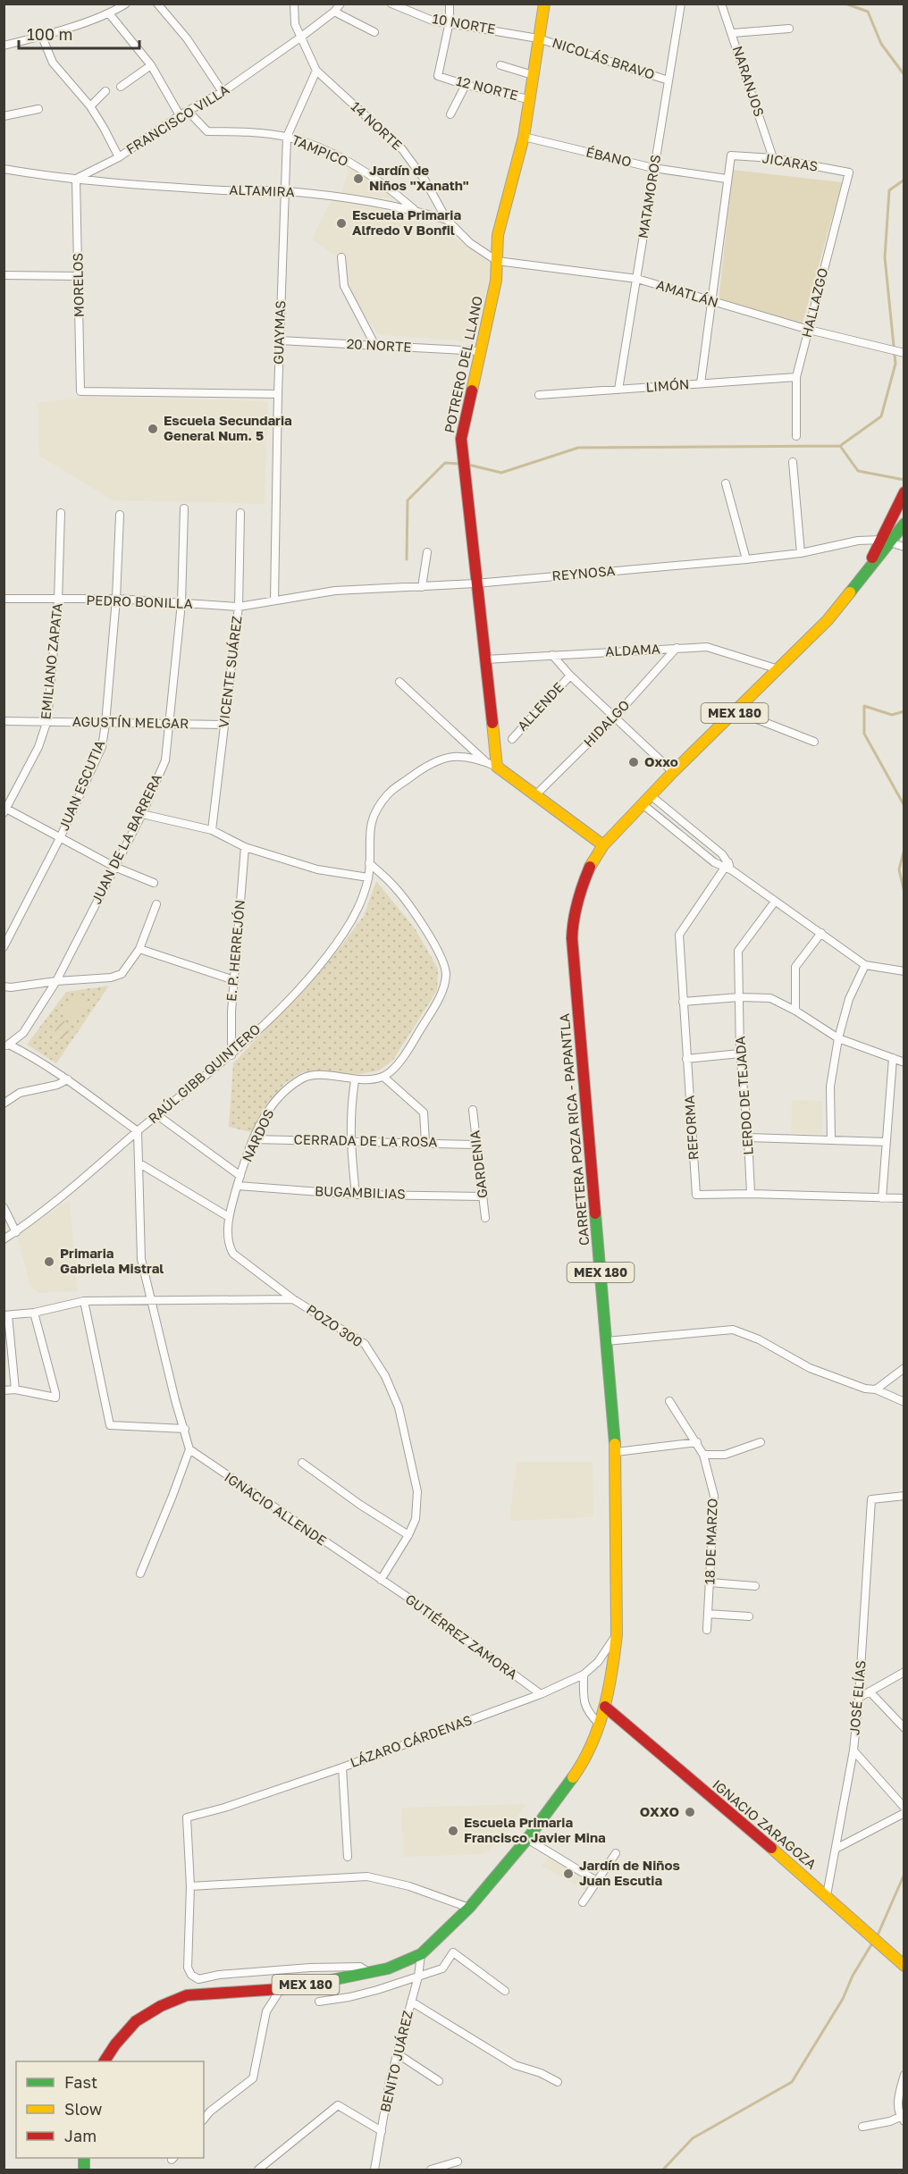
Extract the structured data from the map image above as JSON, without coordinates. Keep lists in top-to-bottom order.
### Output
{
  "streets": {
    "main road": [
      "POTRERO DEL LLANO",
      "MEX 180",
      "CARRETERA POZA RICA - PAPANTLA",
      "IGNACIO ZARAGOZA"
    ],
    "street": [
      "10 NORTE",
      "NICOLÁS BRAVO",
      "NARANJOS",
      "12 NORTE",
      "FRANCISCO VILLA",
      "14 NORTE",
      "TAMPICO",
      "ÉBANO",
      "JICARAS",
      "ALTAMIRA",
      "MATAMOROS",
      "MORELOS",
      "AMATLÁN",
      "HALLAZGO",
      "GUAYMAS",
      "20 NORTE",
      "LIMÓN",
      "REYNOSA",
      "PEDRO BONILLA",
      "ALDAMA",
      "EMILIANO ZAPATA",
      "VICENTE SUÁREZ",
      "ALLENDE",
      "AGUSTÍN MELGAR",
      "HIDALGO",
      "JUAN ESCUTIA",
      "JUAN DE LA BARRERA",
      "E. P. HERREJÓN",
      "RAÚL GIBB QUINTERO",
      "LERDO DE TEJADA",
      "REFORMA",
      "NARDOS",
      "CERRADA DE LA ROSA",
      "GARDENIA",
      "BUGAMBILIAS",
      "POZO 300",
      "IGNACIO ALLENDE",
      "18 DE MARZO",
      "GUTIÉRREZ ZAMORA",
      "JOSÉ ELÍAS",
      "LÁZARO CÁRDENAS",
      "BENITO JUÁREZ"
    ]
  },
  "crossings": [
    ["10 NORTE", "NICOLÁS BRAVO"],
    ["10 NORTE", "12 NORTE"],
    ["10 NORTE", "POTRERO DEL LLANO"],
    ["NICOLÁS BRAVO", "MATAMOROS"],
    ["NICOLÁS BRAVO", "POTRERO DEL LLANO"],
    ["NARANJOS", "JICARAS"],
    ["12 NORTE", "POTRERO DEL LLANO"],
    ["FRANCISCO VILLA", "14 NORTE"],
    ["FRANCISCO VILLA", "TAMPICO"],
    ["FRANCISCO VILLA", "ALTAMIRA"],
    ["FRANCISCO VILLA", "MORELOS"],
    ["14 NORTE", "ALTAMIRA"],
    ["14 NORTE", "AMATLÁN"],
    ["14 NORTE", "GUAYMAS"],
    ["14 NORTE", "POTRERO DEL LLANO"],
    ["TAMPICO", "ALTAMIRA"],
    ["TAMPICO", "GUAYMAS"],
    ["ÉBANO", "JICARAS"],
    ["ÉBANO", "MATAMOROS"],
    ["ÉBANO", "POTRERO DEL LLANO"],
    ["JICARAS", "HALLAZGO"],
    ["ALTAMIRA", "MORELOS"],
    ["ALTAMIRA", "GUAYMAS"],
    ["MATAMOROS", "AMATLÁN"],
    ["MATAMOROS", "LIMÓN"],
    ["MORELOS", "GUAYMAS"],
    ["AMATLÁN", "HALLAZGO"],
    ["AMATLÁN", "POTRERO DEL LLANO"],
    ["HALLAZGO", "LIMÓN"],
    ["GUAYMAS", "20 NORTE"],
    ["GUAYMAS", "REYNOSA"],
    ["GUAYMAS", "PEDRO BONILLA"],
    ["20 NORTE", "POTRERO DEL LLANO"],
    ["POTRERO DEL LLANO", "REYNOSA"],
    ["POTRERO DEL LLANO", "ALDAMA"],
    ["REYNOSA", "PEDRO BONILLA"],
    ["REYNOSA", "MEX 180"],
    ["REYNOSA", "CARRETERA POZA RICA - PAPANTLA"],
    ["PEDRO BONILLA", "EMILIANO ZAPATA"],
    ["PEDRO BONILLA", "VICENTE SUÁREZ"],
    ["PEDRO BONILLA", "JUAN ESCUTIA"],
    ["PEDRO BONILLA", "JUAN DE LA BARRERA"],
    ["ALDAMA", "HIDALGO"],
    ["ALDAMA", "CARRETERA POZA RICA - PAPANTLA"],
    ["EMILIANO ZAPATA", "AGUSTÍN MELGAR"],
    ["VICENTE SUÁREZ", "AGUSTÍN MELGAR"],
    ["MEX 180", "CARRETERA POZA RICA - PAPANTLA"],
    ["AGUSTÍN MELGAR", "JUAN ESCUTIA"],
    ["AGUSTÍN MELGAR", "JUAN DE LA BARRERA"],
    ["E. P. HERREJÓN", "RAÚL GIBB QUINTERO"],
    ["LERDO DE TEJADA", "REFORMA"],
    ["CARRETERA POZA RICA - PAPANTLA", "LÁZARO CÁRDENAS"],
    ["CARRETERA POZA RICA - PAPANTLA", "IGNACIO ZARAGOZA"],
    ["CARRETERA POZA RICA - PAPANTLA", "BENITO JUÁREZ"],
    ["NARDOS", "CERRADA DE LA ROSA"],
    ["NARDOS", "BUGAMBILIAS"],
    ["NARDOS", "POZO 300"],
    ["CERRADA DE LA ROSA", "GARDENIA"],
    ["GARDENIA", "BUGAMBILIAS"],
    ["BUGAMBILIAS", "POZO 300"],
    ["POZO 300", "IGNACIO ALLENDE"],
    ["POZO 300", "GUTIÉRREZ ZAMORA"],
    ["IGNACIO ALLENDE", "GUTIÉRREZ ZAMORA"],
    ["GUTIÉRREZ ZAMORA", "LÁZARO CÁRDENAS"],
    ["JOSÉ ELÍAS", "IGNACIO ZARAGOZA"]
  ],
  "places": [
    "Jardín de Niños \"Xanath\"",
    "Escuela Primaria Alfredo V Bonfil",
    "Escuela Secundaria General Num. 5",
    "Oxxo",
    "Primaria Gabriela Mistral",
    "OXXO",
    "Escuela Primaria Francisco Javier Mina",
    "Jardín de Niños Juan Escutia"
  ],
  "legend": ["Fast", "Slow", "Jam"],
  "scale_bar": "100 m"
}
